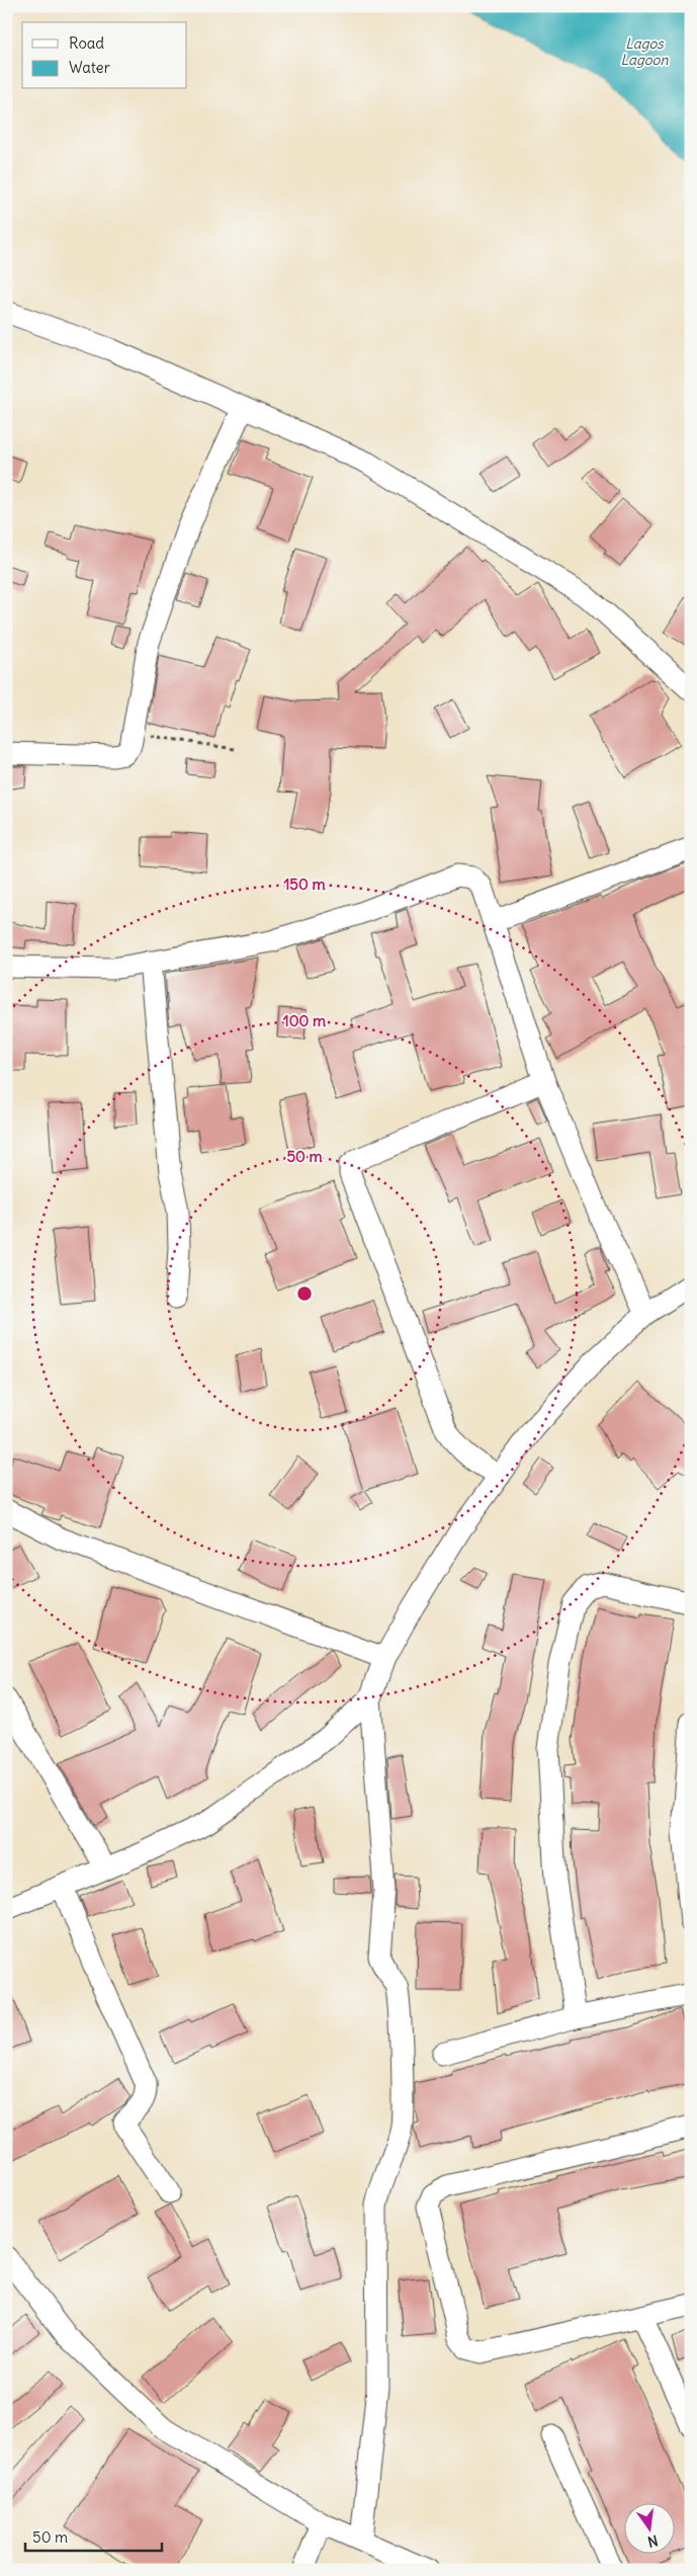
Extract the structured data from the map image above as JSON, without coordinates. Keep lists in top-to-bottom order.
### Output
{
  "water": ["Lagos Lagoon"],
  "legend": ["Road", "Water"],
  "scale_bar": "50 m",
  "north": "bottom",
  "rings": ["150 m", "100 m", "50 m"]
}
